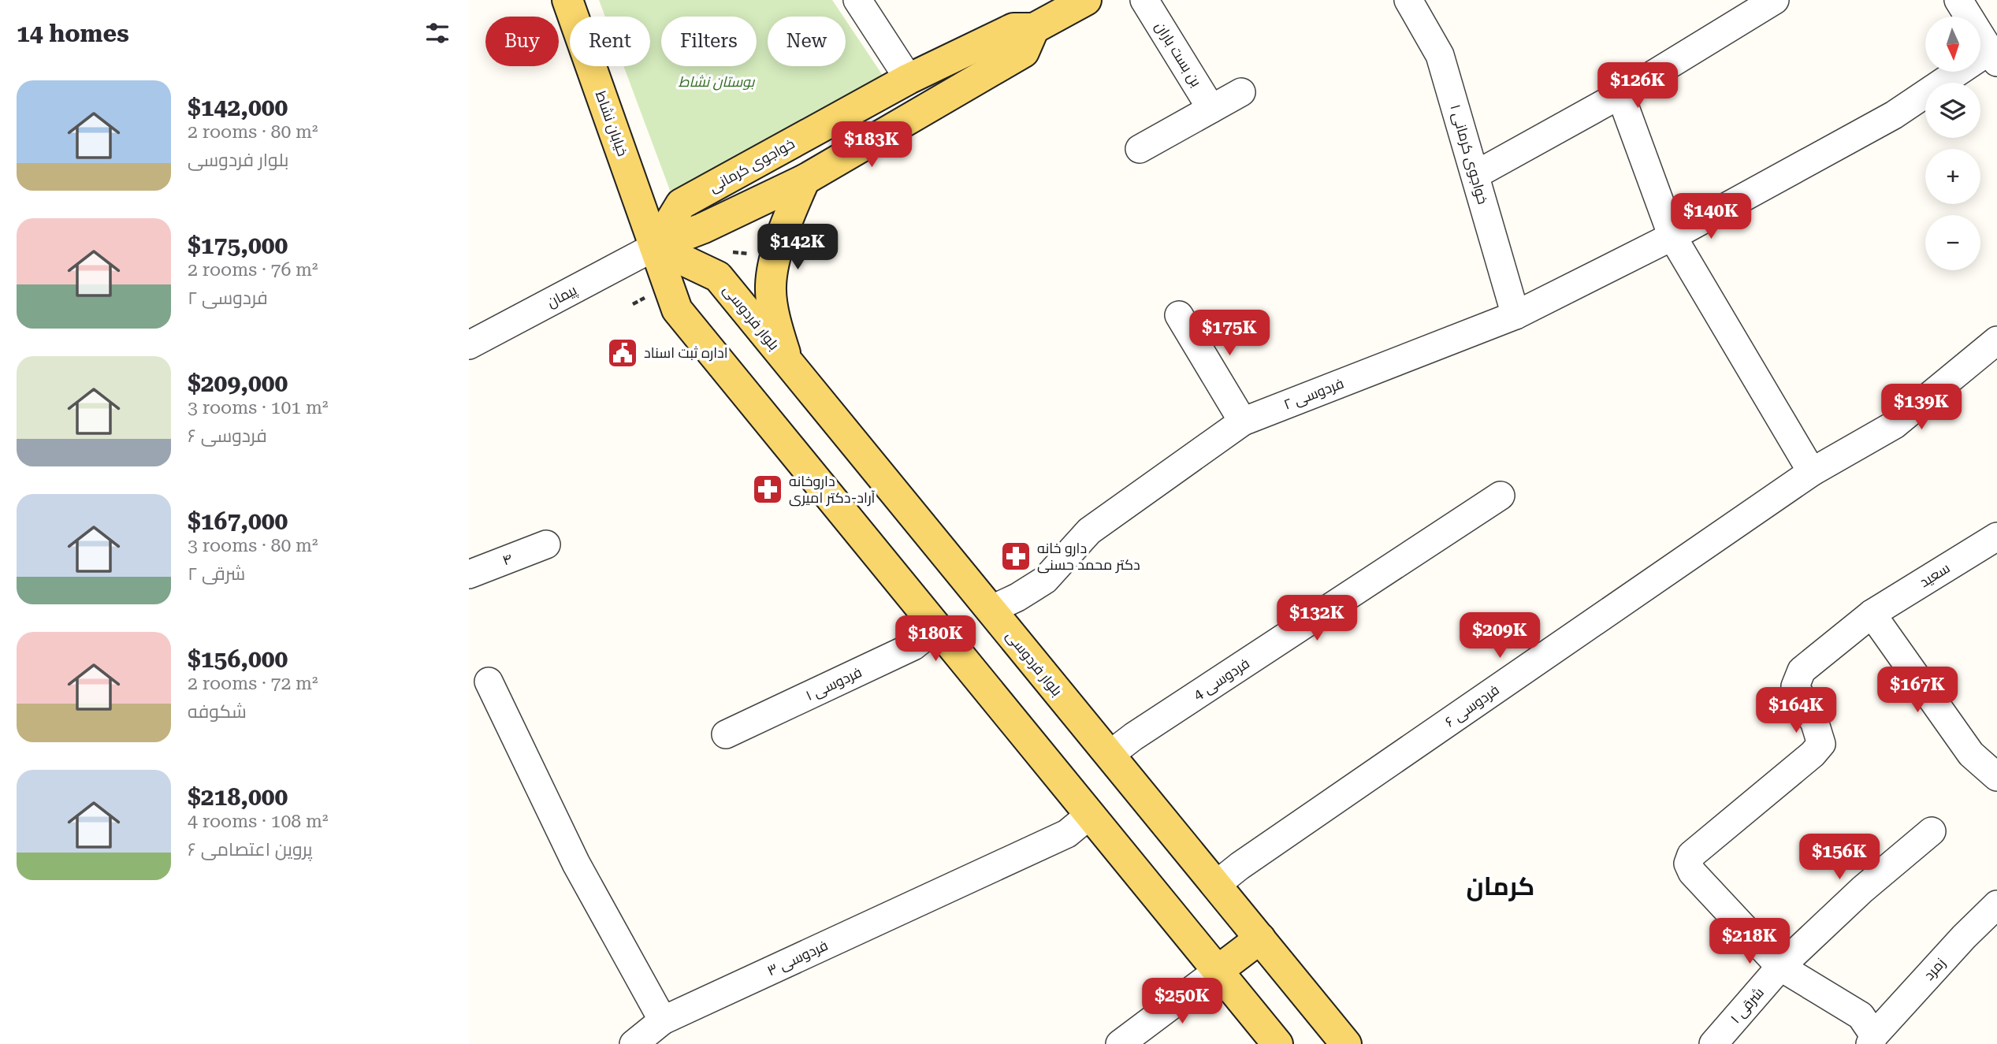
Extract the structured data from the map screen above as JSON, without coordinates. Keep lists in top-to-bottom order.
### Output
{
  "streets": {
    "main road": ["خیابان نشاط", "خواجوی کرمانی", "بلوار فردوسی"],
    "street": [
      "بن بست باران",
      "خواجوی کرمانی ۱",
      "پیمان",
      "فردوسی ۲",
      "۴",
      "سعید",
      "فردوسی 4",
      "فردوسی ۱",
      "فردوسی ۶",
      "فردوسی ۳",
      "زمرد",
      "شرقی ۱"
    ]
  },
  "crossings": [
    ["خیابان نشاط", "خواجوی کرمانی"],
    ["خیابان نشاط", "پیمان"],
    ["خیابان نشاط", "بلوار فردوسی"],
    ["خواجوی کرمانی ۱", "فردوسی ۲"],
    ["خواجوی کرمانی", "پیمان"],
    ["خواجوی کرمانی", "بلوار فردوسی"],
    ["پیمان", "بلوار فردوسی"],
    ["بلوار فردوسی", "فردوسی ۲"],
    ["بلوار فردوسی", "فردوسی 4"],
    ["بلوار فردوسی", "فردوسی ۶"],
    ["سعید", "شرقی ۱"]
  ],
  "districts": ["کرمان"],
  "parks": ["بوستان نشاط"],
  "places": {
    "public building": ["اداره ثبت اسناد"],
    "pharmacy": ["داروخانه آراد-دکتر امیری", "دارو خانه دکتر محمد حسنی"]
  },
  "north": "bottom",
  "page": {
    "heading": "14 homes",
    "map_buttons": ["+", "−"],
    "chip": [
      "Buy",
      "Rent",
      "Filters",
      "New"
    ],
    "price": [
      "$126K",
      "$183K",
      "$140K",
      "$142K",
      "$175K",
      "$139K",
      "$132K",
      "$209K",
      "$180K",
      "$167K",
      "$164K",
      "$156K",
      "$218K",
      "$250K"
    ],
    "list": [
      {
        "name": "$142,000",
        "note": "2 rooms · 80 m² · بلوار فردوسی"
      },
      {
        "name": "$175,000",
        "note": "2 rooms · 76 m² · فردوسی ۲"
      },
      {
        "name": "$209,000",
        "note": "3 rooms · 101 m² · فردوسی ۶"
      },
      {
        "name": "$167,000",
        "note": "3 rooms · 80 m² · شرقی ۲"
      },
      {
        "name": "$156,000",
        "note": "2 rooms · 72 m² · شکوفه"
      },
      {
        "name": "$218,000",
        "note": "4 rooms · 108 m² · پروین اعتصامی ۶"
      }
    ]
  }
}
